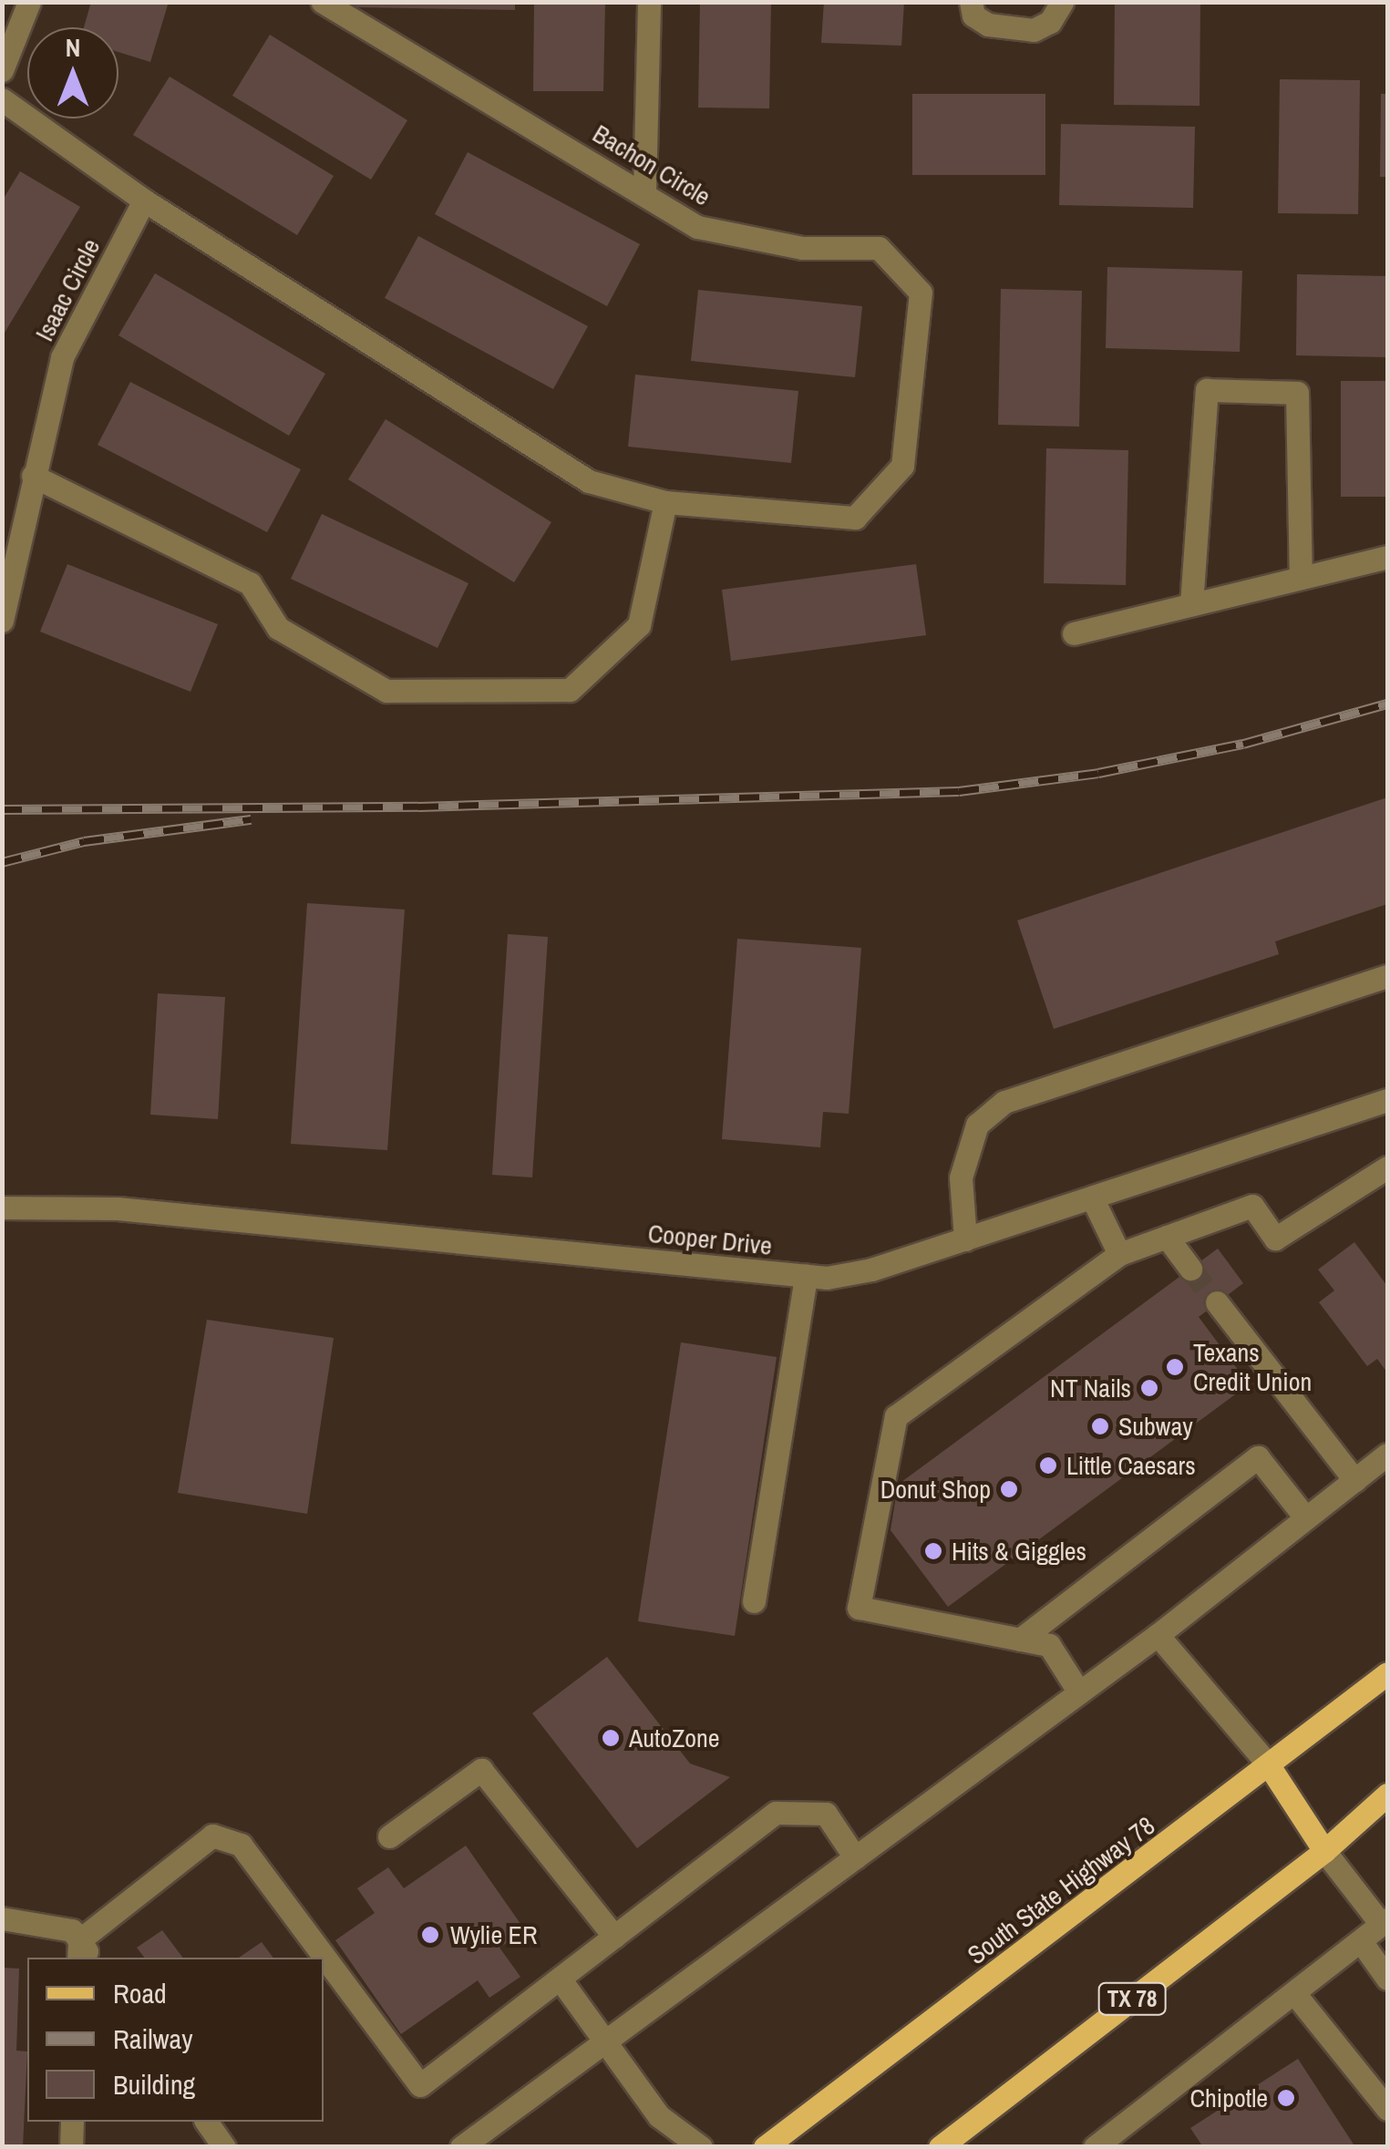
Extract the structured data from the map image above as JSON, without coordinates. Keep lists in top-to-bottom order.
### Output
{
  "streets": {
    "main road": ["South State Highway 78", "TX 78"],
    "street": ["Bachon Circle", "Isaac Circle", "Cooper Drive"]
  },
  "crossings": [
    ["Bachon Circle", "Isaac Circle"]
  ],
  "places": [
    "Texans Credit Union",
    "NT Nails",
    "Subway",
    "Little Caesars",
    "Donut Shop",
    "Hits & Giggles",
    "AutoZone",
    "Wylie ER",
    "Chipotle"
  ],
  "legend": ["Road", "Railway", "Building"],
  "north": "top"
}
